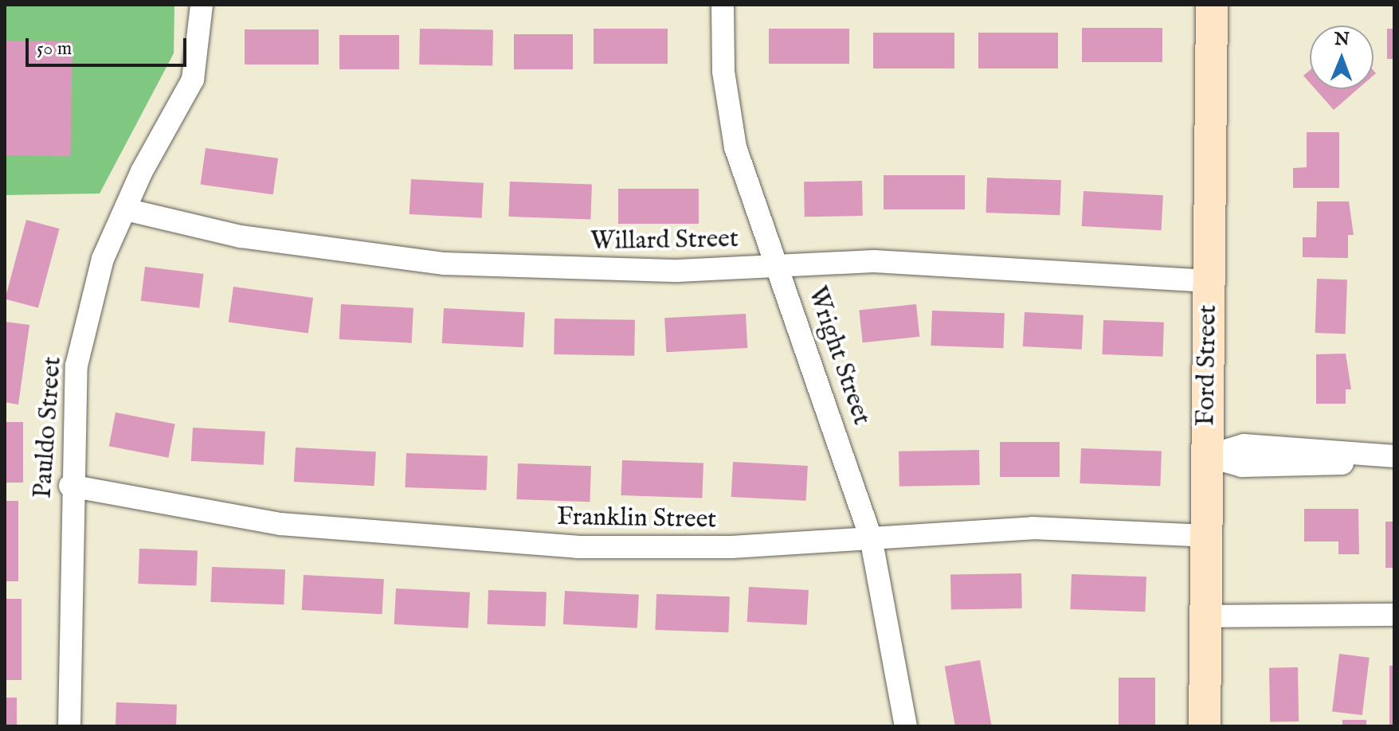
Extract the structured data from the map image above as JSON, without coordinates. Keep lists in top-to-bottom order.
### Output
{
  "streets": {
    "street": [
      "Willard Street",
      "Wright Street",
      "Ford Street",
      "Pauldo Street",
      "Franklin Street"
    ]
  },
  "crossings": [
    ["Willard Street", "Wright Street"],
    ["Willard Street", "Ford Street"],
    ["Willard Street", "Pauldo Street"],
    ["Wright Street", "Franklin Street"],
    ["Ford Street", "Franklin Street"],
    ["Pauldo Street", "Franklin Street"]
  ],
  "scale_bar": "50 m",
  "north": "top"
}
